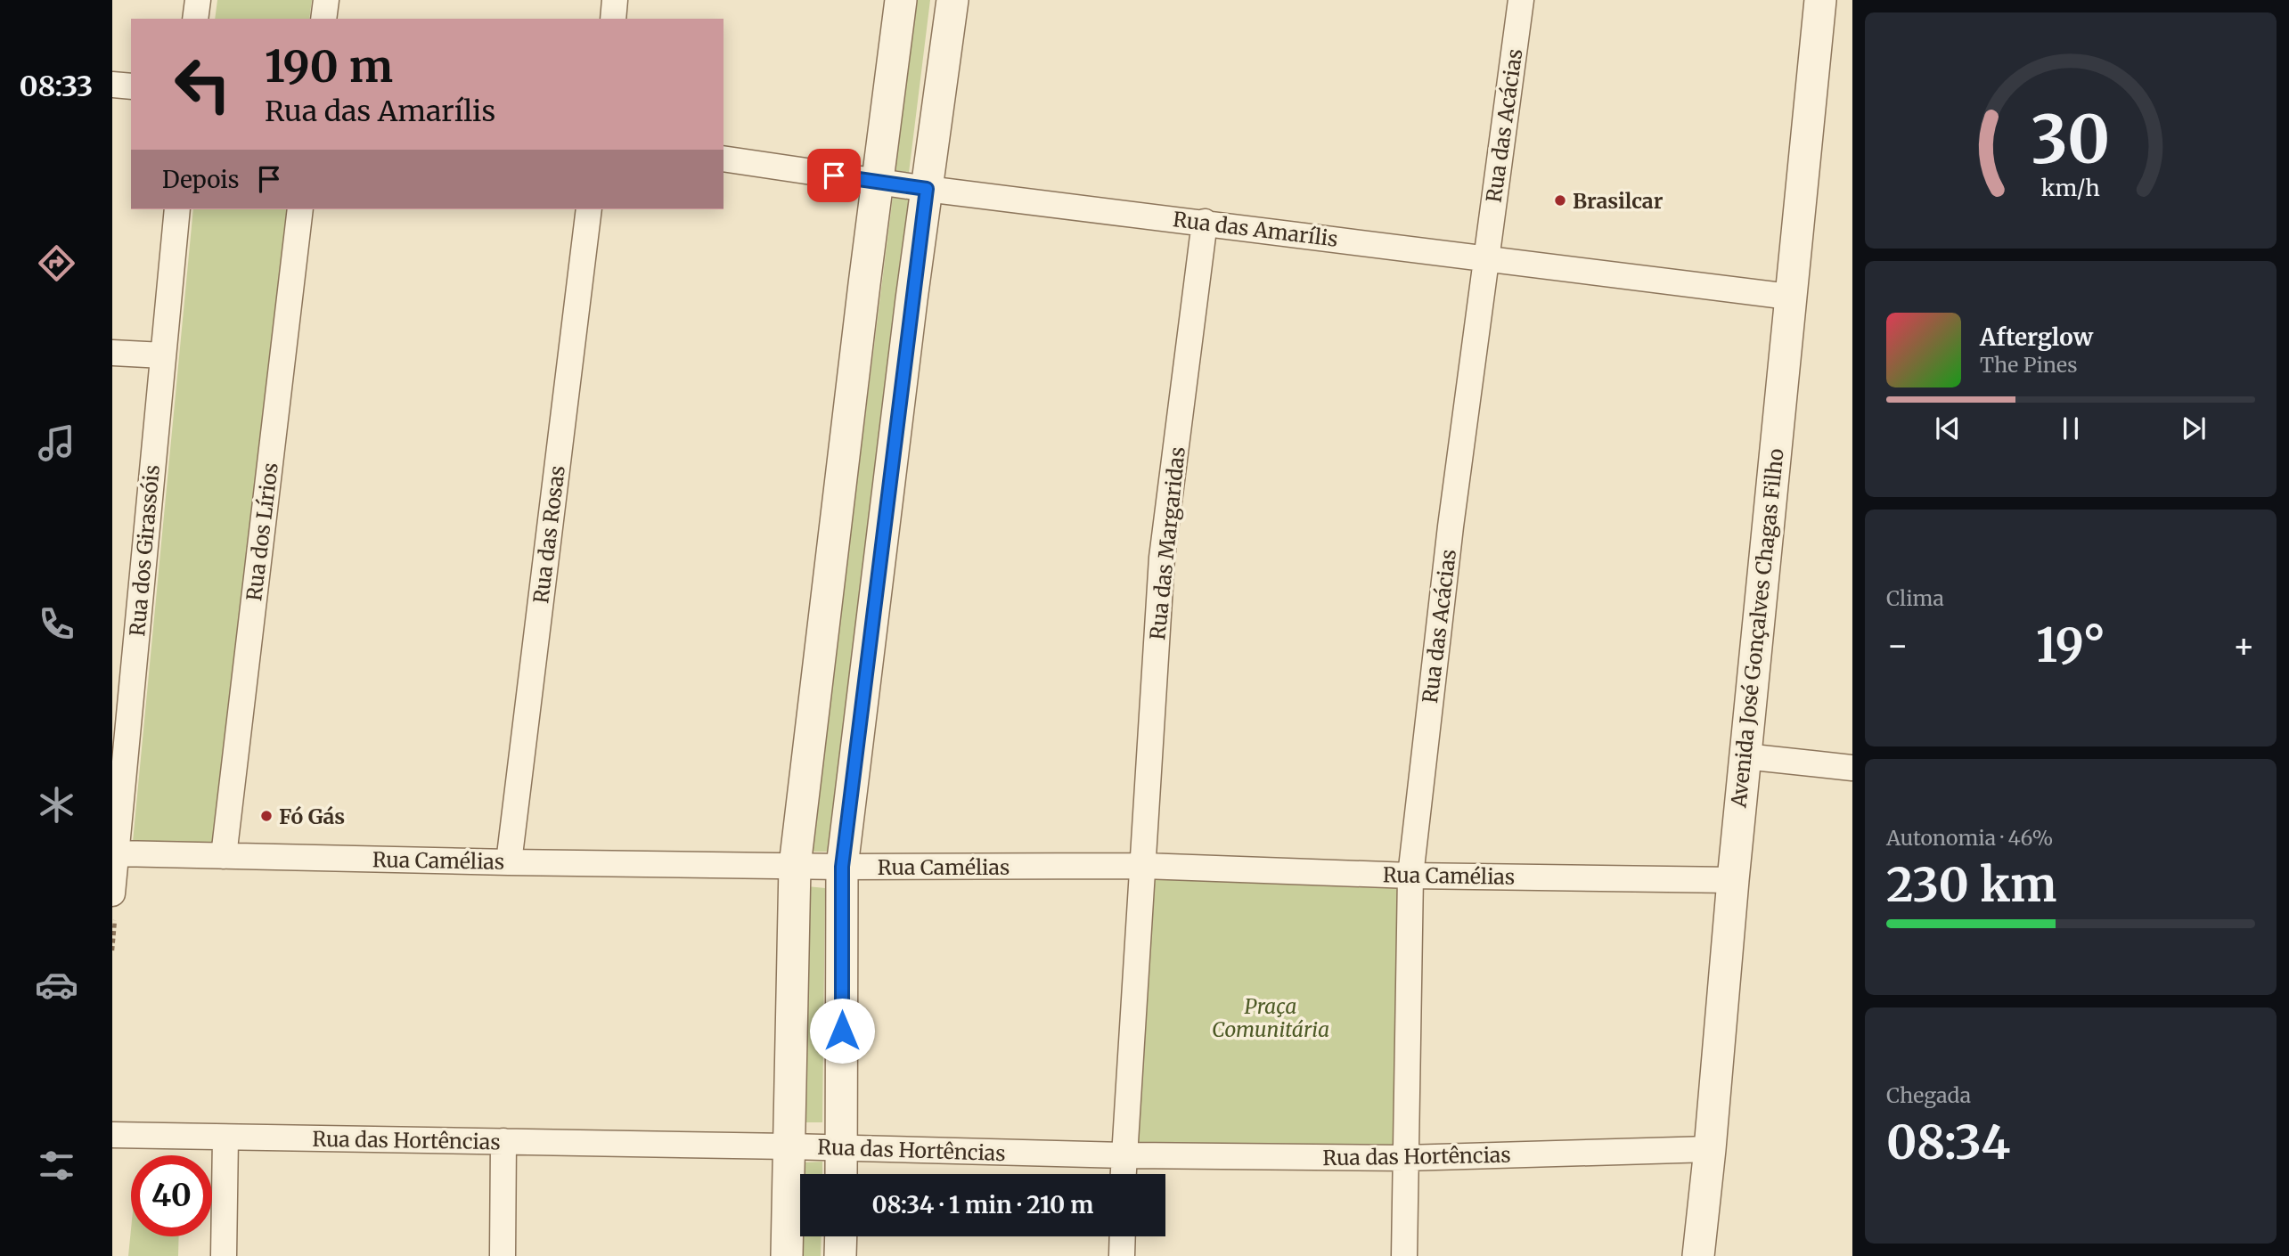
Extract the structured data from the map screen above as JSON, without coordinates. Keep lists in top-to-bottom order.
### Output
{
  "streets": {
    "street": [
      "Rua das Acácias",
      "Rua das Amarílis",
      "Rua dos Lírios",
      "Rua das Rosas",
      "Rua das Margaridas",
      "Rua dos Girassóis",
      "Avenida José Gonçalves Chagas Filho",
      "Rua Camélias",
      "Rua das Hortências"
    ]
  },
  "crossings": [
    ["Rua das Acácias", "Rua das Amarílis"],
    ["Rua das Acácias", "Rua Camélias"],
    ["Rua das Acácias", "Rua das Hortências"],
    ["Rua das Amarílis", "Rua das Margaridas"],
    ["Rua das Amarílis", "Avenida José Gonçalves Chagas Filho"],
    ["Rua dos Lírios", "Rua Camélias"],
    ["Rua das Rosas", "Rua Camélias"],
    ["Rua das Margaridas", "Rua Camélias"],
    ["Rua das Margaridas", "Rua das Hortências"],
    ["Rua dos Girassóis", "Rua Camélias"],
    ["Avenida José Gonçalves Chagas Filho", "Rua Camélias"],
    ["Avenida José Gonçalves Chagas Filho", "Rua das Hortências"]
  ],
  "parks": ["Praça Comunitária"],
  "places": ["Brasilcar", "Fó Gás"],
  "page": {
    "tabs": "08:33",
    "turn": ["190 m", "Rua das Amarílis"],
    "then": "Depois",
    "song": ["Afterglow", "The Pines"],
    "tile": [
      "Clima",
      ["Autonomia · 46%", "230 km"],
      ["Chegada", "08:34"]
    ],
    "heat": ["−", "19°", "+"],
    "limit": "40",
    "trip": "08:34 · 1 min · 210 m",
    "gauge": ["30", "km/h"]
  }
}
